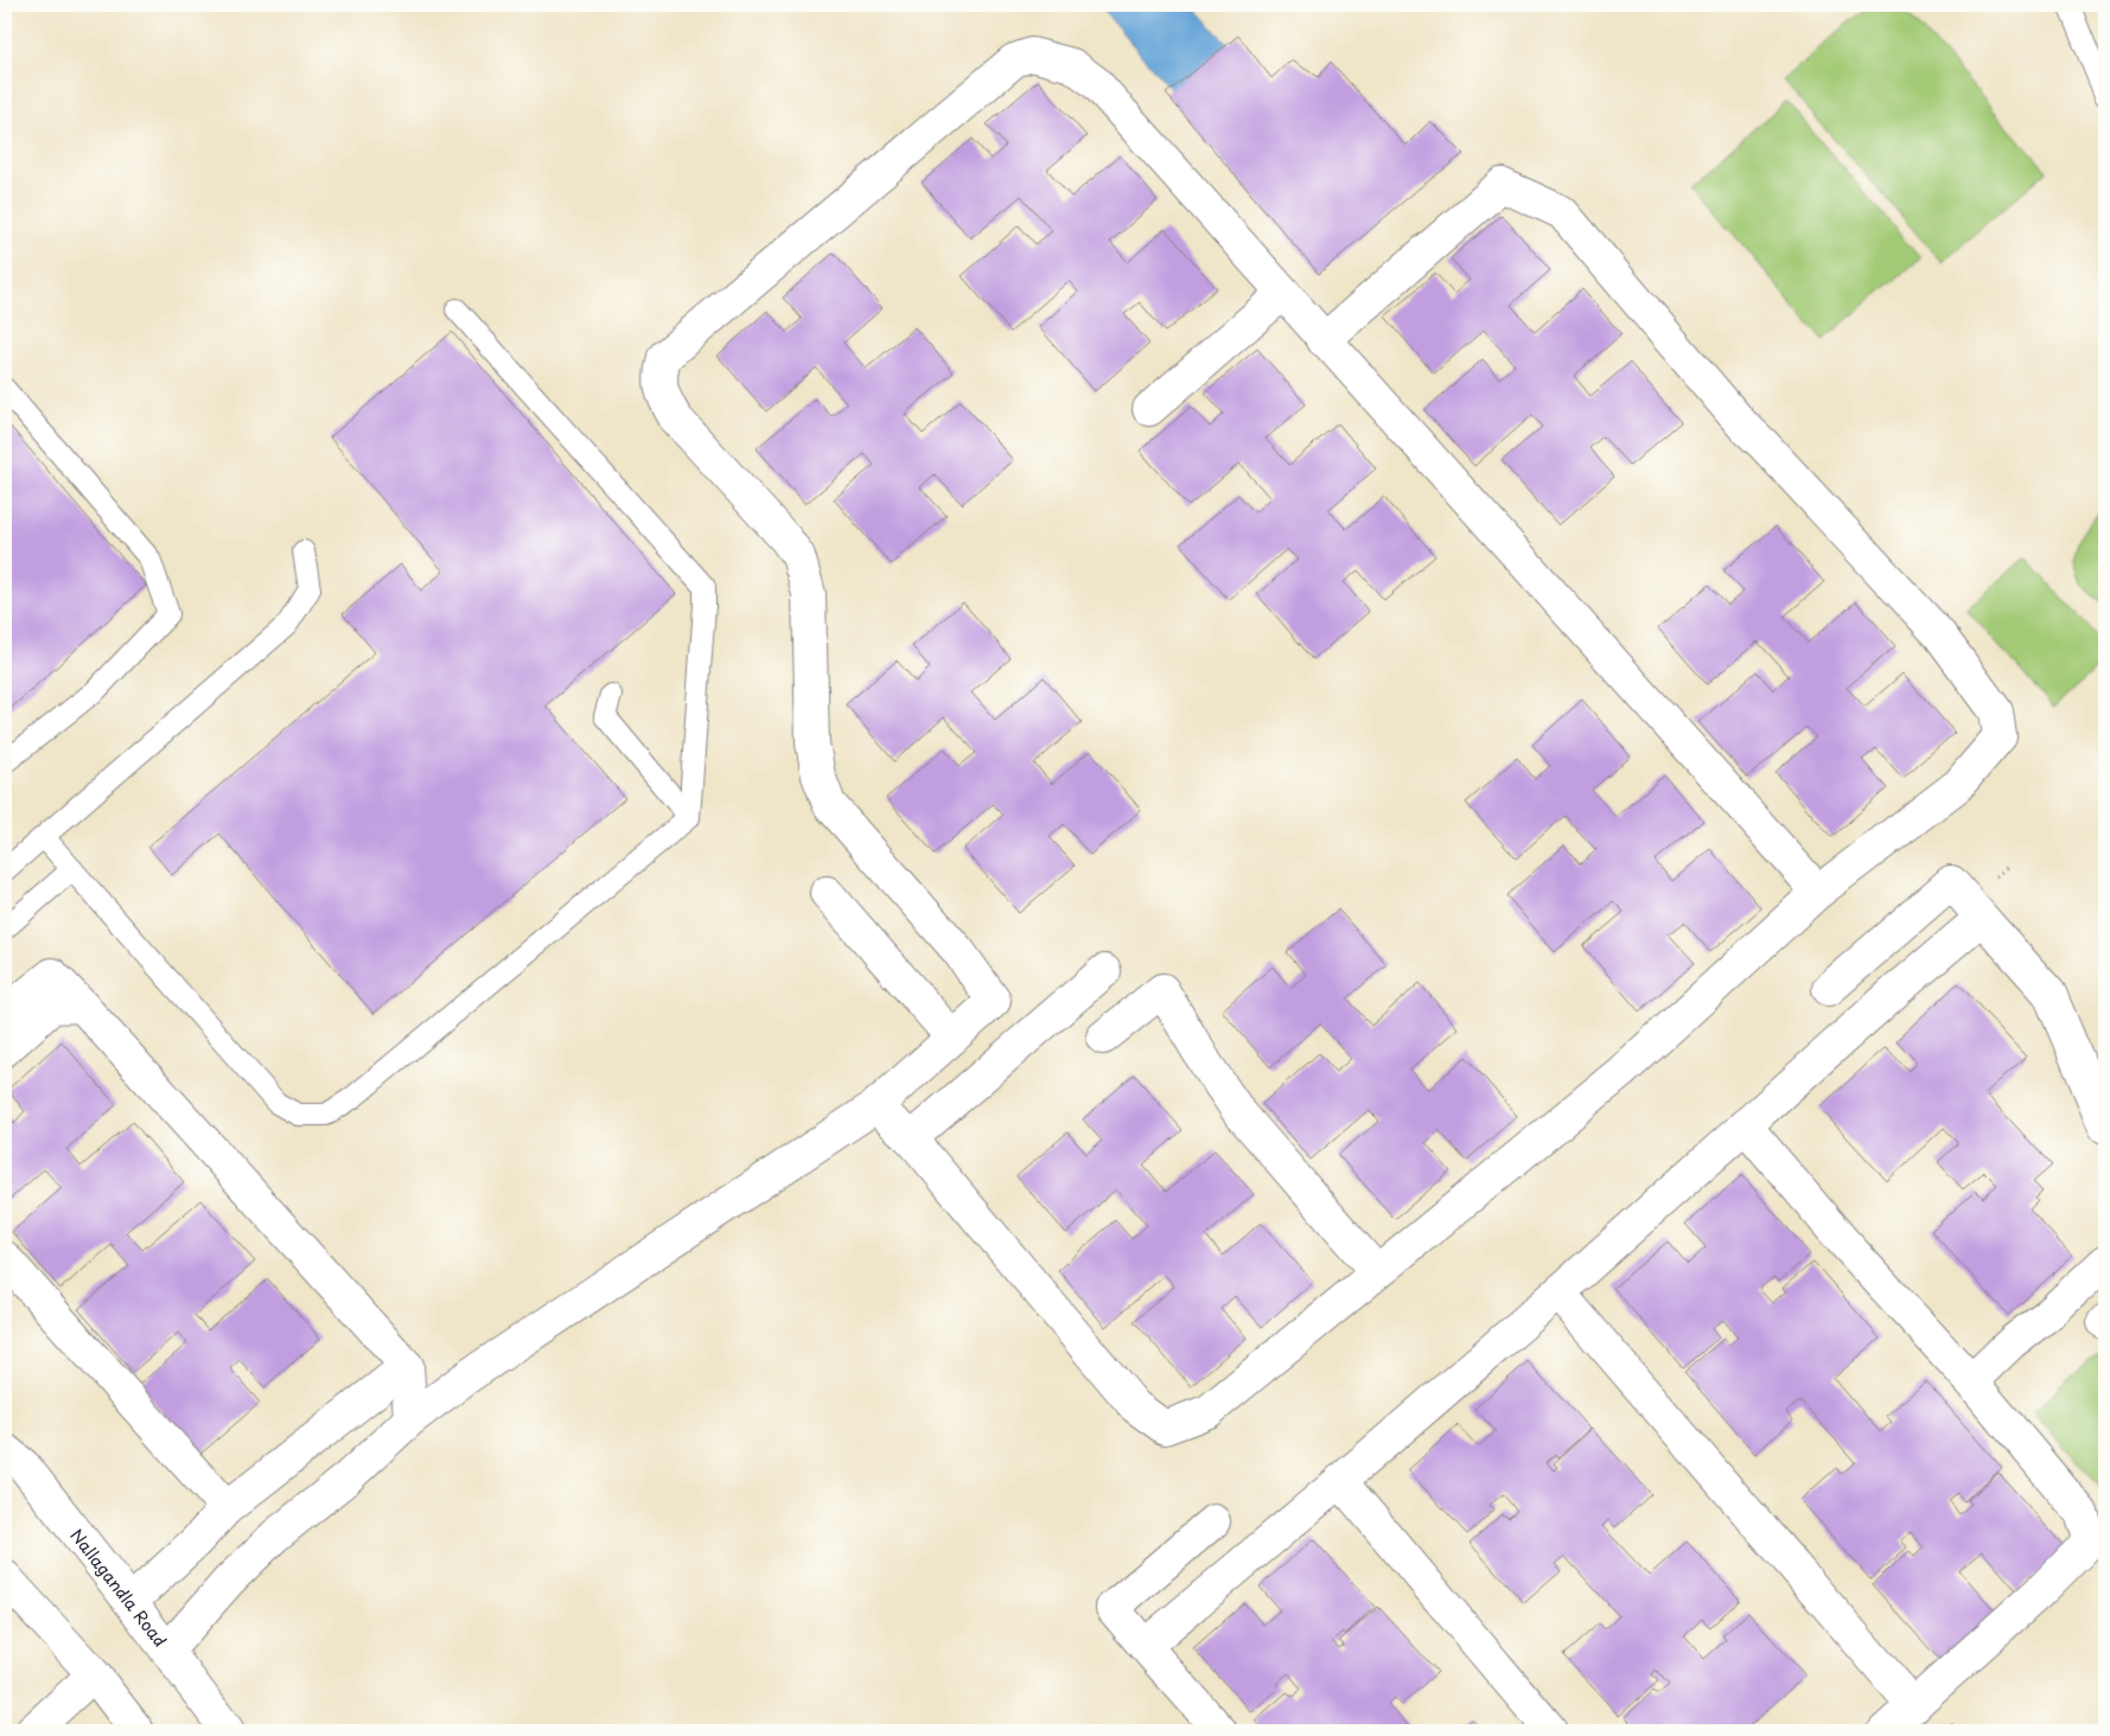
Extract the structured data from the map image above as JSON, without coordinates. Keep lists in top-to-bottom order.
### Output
{
  "streets": {
    "street": ["Nallagandla Road"]
  }
}
